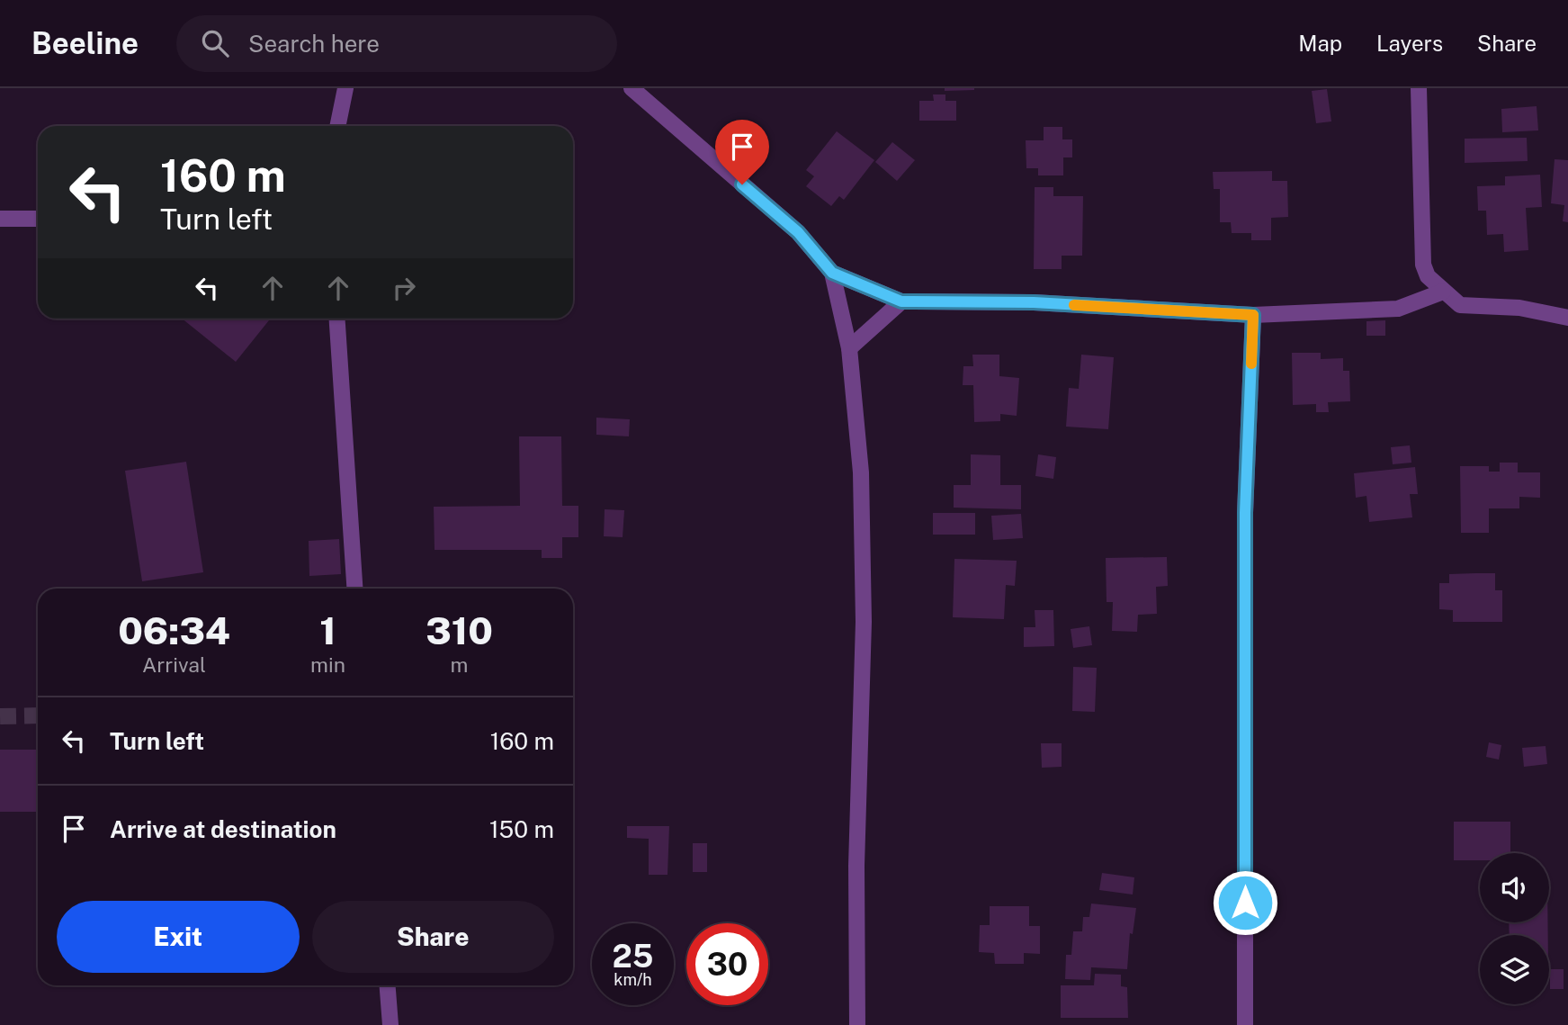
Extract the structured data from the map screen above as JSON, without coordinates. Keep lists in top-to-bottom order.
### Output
{
  "page": {
    "header": "Beeline",
    "search": "Search here",
    "nav": ["Map", "Layers", "Share"],
    "turn": ["160 m", "Turn left"],
    "eta": [
      "06:34",
      "Arrival",
      "1",
      "min",
      "310",
      "m"
    ],
    "list": [
      {
        "name": "Turn left",
        "value": "160 m"
      },
      {
        "name": "Arrive at destination",
        "value": "150 m"
      }
    ],
    "buttons": ["Exit", "Share"],
    "speed": "25 km/h",
    "limit": "30"
  }
}
